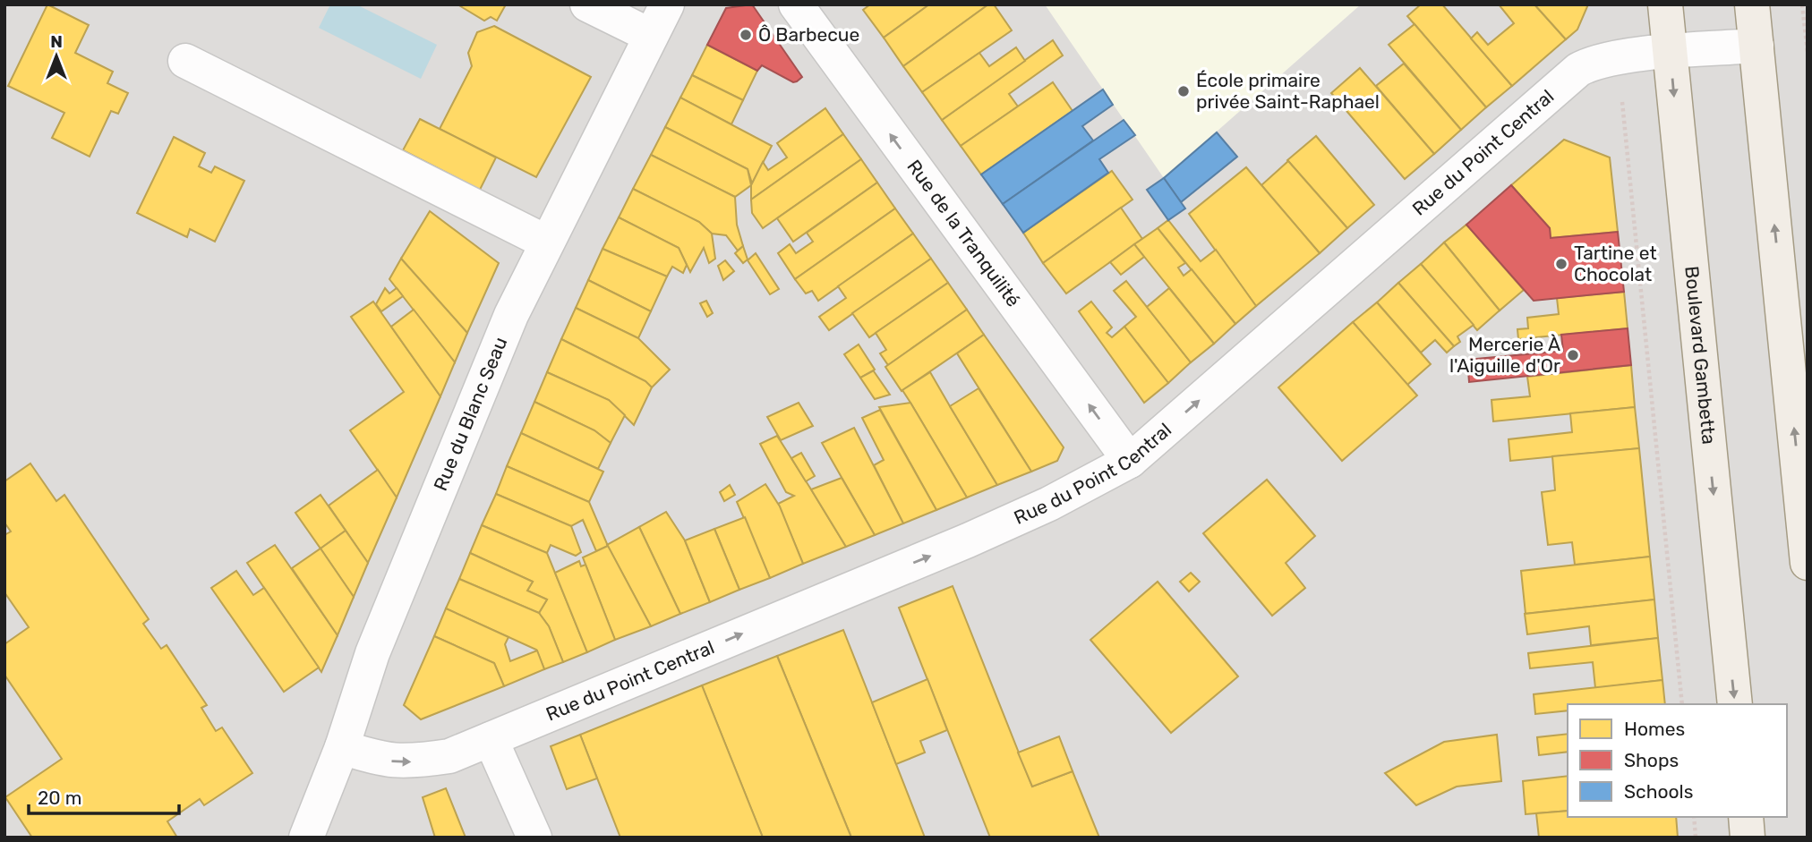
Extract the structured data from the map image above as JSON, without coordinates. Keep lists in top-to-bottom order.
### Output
{
  "streets": {
    "main road": ["Boulevard Gambetta"],
    "street": ["Rue du Point Central", "Rue de la Tranquilité", "Rue du Blanc Seau"]
  },
  "crossings": [
    ["Rue du Point Central", "Rue de la Tranquilité"],
    ["Rue du Point Central", "Boulevard Gambetta"],
    ["Rue du Point Central", "Rue du Blanc Seau"]
  ],
  "one_way": ["Rue du Point Central", "Rue de la Tranquilité"],
  "places": [
    "Ô Barbecue",
    "École primaire privée Saint-Raphael",
    "Tartine et Chocolat",
    "Mercerie À l'Aiguille d'Or"
  ],
  "legend": ["Homes", "Shops", "Schools"],
  "scale_bar": "20 m",
  "north": "top"
}
